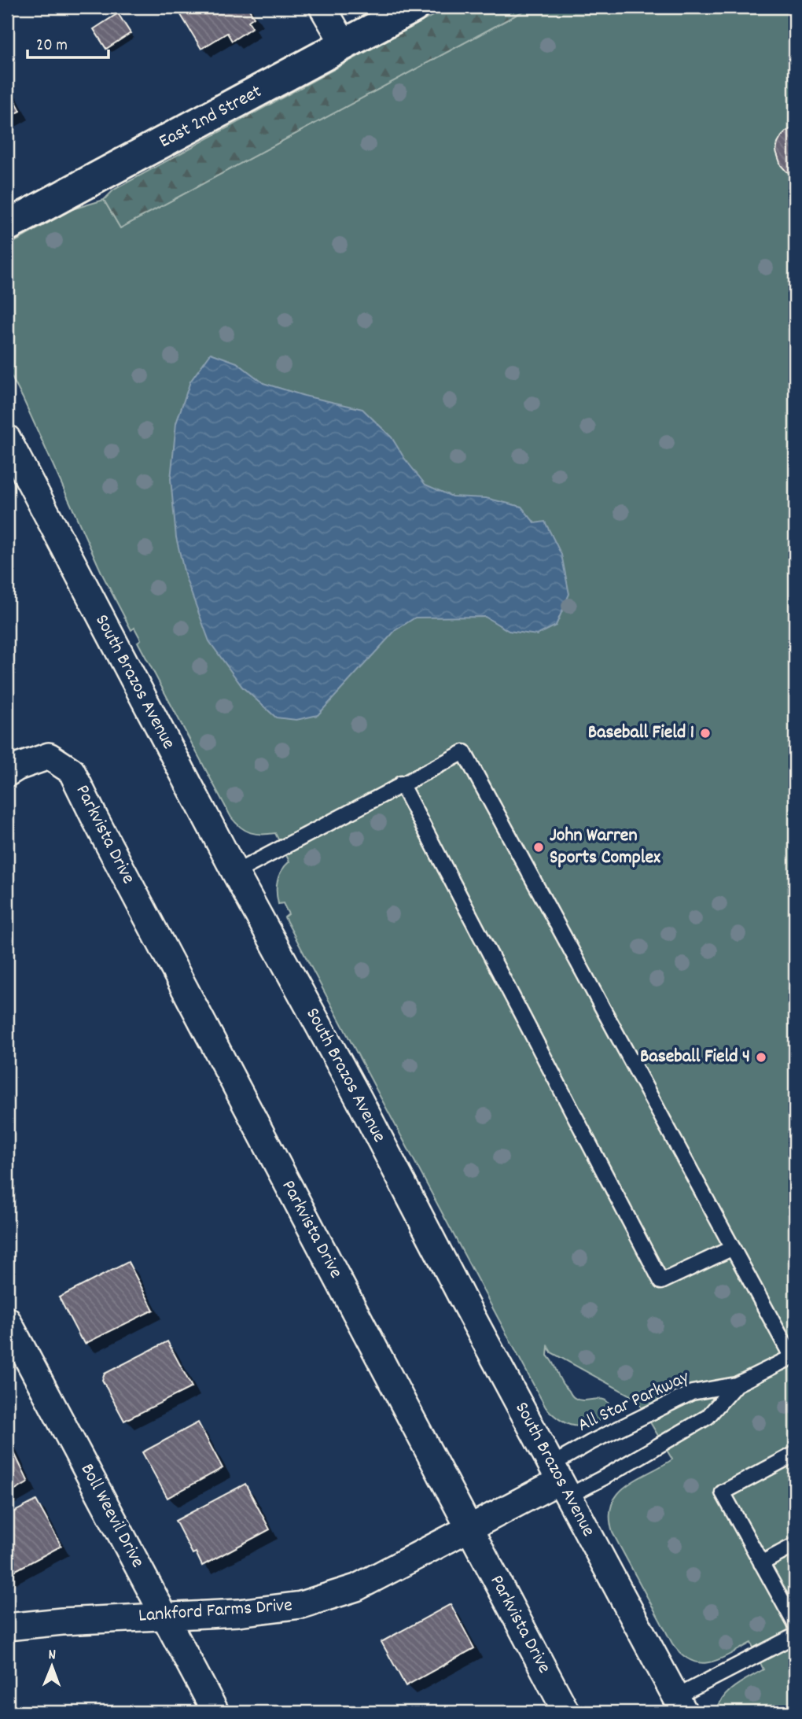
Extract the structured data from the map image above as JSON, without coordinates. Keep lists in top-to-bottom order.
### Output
{
  "streets": {
    "main road": ["East 2nd Street"],
    "street": [
      "South Brazos Avenue",
      "Parkvista Drive",
      "Boll Weevil Drive",
      "Lankford Farms Drive"
    ],
    "lane": ["All Star Parkway"]
  },
  "crossings": [
    ["South Brazos Avenue", "All Star Parkway"],
    ["South Brazos Avenue", "Lankford Farms Drive"],
    ["Parkvista Drive", "Lankford Farms Drive"],
    ["All Star Parkway", "Lankford Farms Drive"],
    ["Boll Weevil Drive", "Lankford Farms Drive"]
  ],
  "places": ["Baseball Field 1", "John Warren Sports Complex", "Baseball Field 4"],
  "scale_bar": "20 m",
  "north": "top"
}
